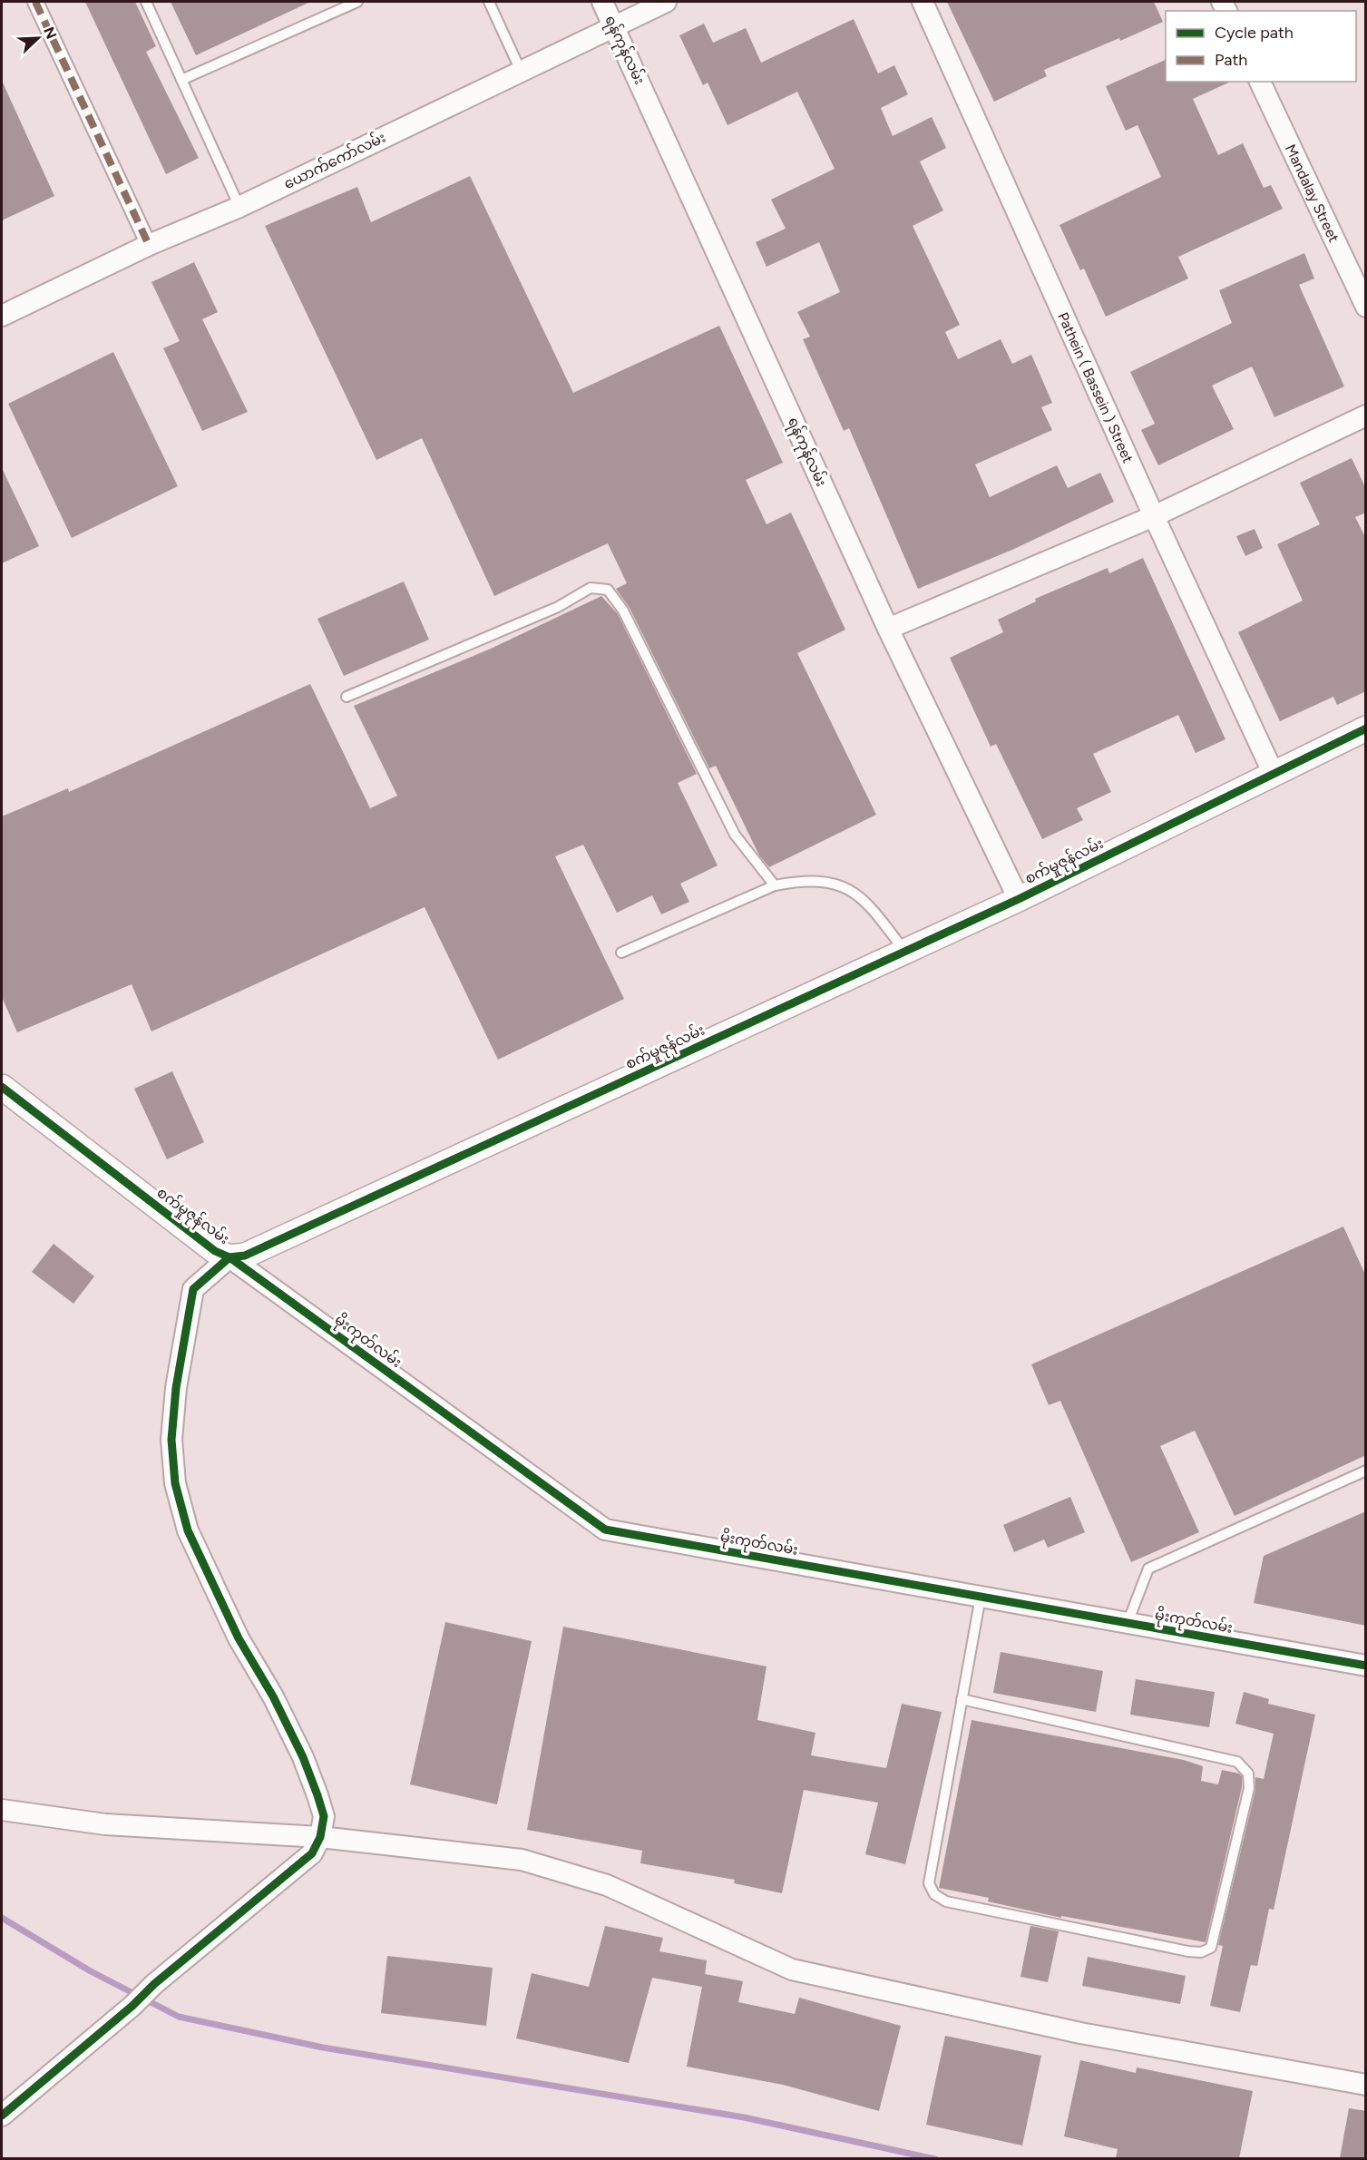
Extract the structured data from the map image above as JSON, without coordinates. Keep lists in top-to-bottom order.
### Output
{
  "streets": {
    "street": [
      "ရန်ကုန်လမ်း",
      "ယောက်ကော်လမ်း",
      "Mandalay Street",
      "Pathein ( Bassein ) Street",
      "စက်မှုဇုန်လမ်း",
      "မိုးကုတ်လမ်း"
    ]
  },
  "crossings": [
    ["ရန်ကုန်လမ်း", "ယောက်ကော်လမ်း"],
    ["ရန်ကုန်လမ်း", "စက်မှုဇုန်လမ်း"],
    ["Pathein ( Bassein ) Street", "စက်မှုဇုန်လမ်း"],
    ["စက်မှုဇုန်လမ်း", "မိုးကုတ်လမ်း"]
  ],
  "legend": ["Cycle path", "Path"],
  "north": "top right"
}
